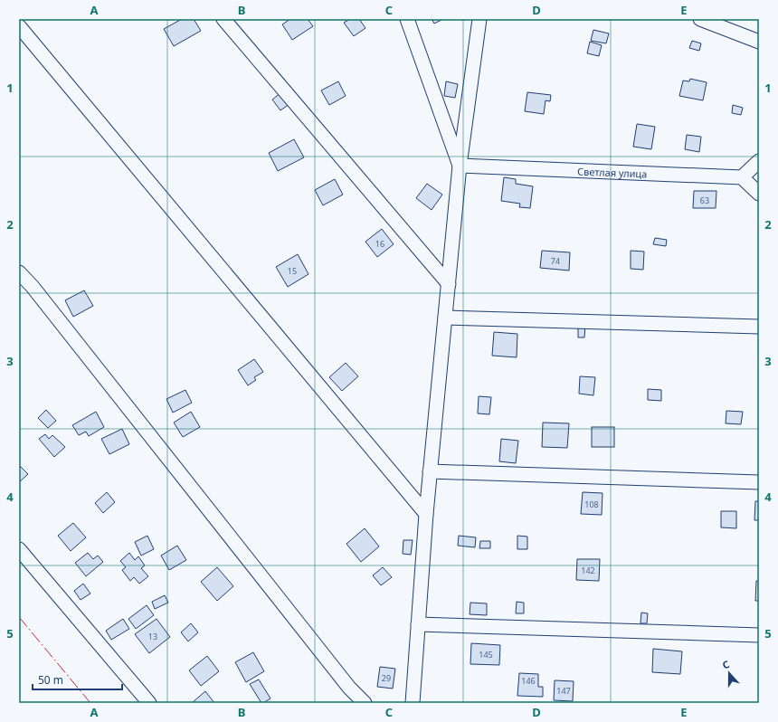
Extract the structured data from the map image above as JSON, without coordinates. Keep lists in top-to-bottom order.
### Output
{
  "streets": {
    "street": ["Светлая улица"]
  },
  "house_numbers": [
    "63",
    "16",
    "74",
    "15",
    "108",
    "142",
    "13",
    "145",
    "29",
    "146",
    "147"
  ],
  "scale_bar": "50 m",
  "north": "top",
  "grid": {
    "columns": [
      "A",
      "B",
      "C",
      "D",
      "E"
    ],
    "rows": [
      "1",
      "2",
      "3",
      "4",
      "5"
    ]
  }
}
